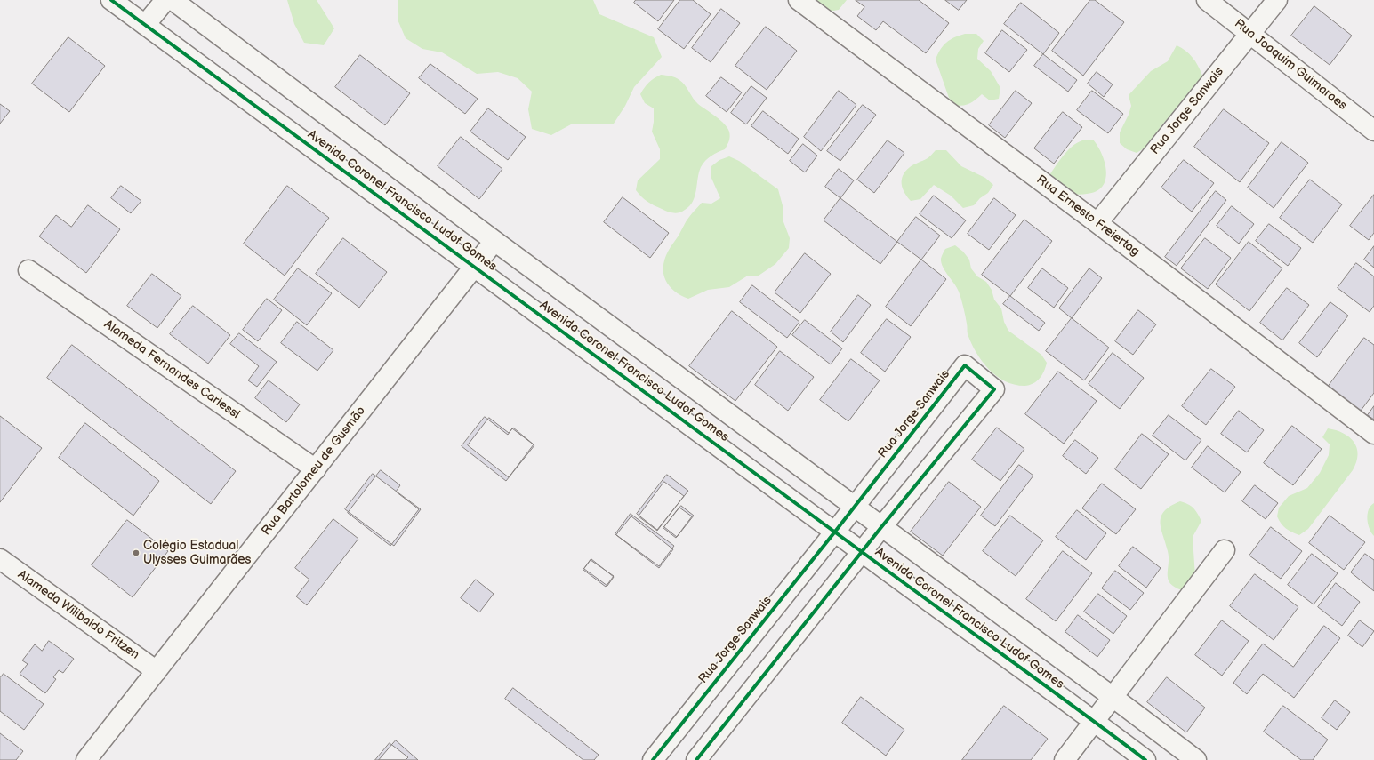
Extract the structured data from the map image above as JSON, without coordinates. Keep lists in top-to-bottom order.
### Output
{
  "streets": {
    "street": [
      "Rua Joaquim Guimaraes",
      "Rua Jorge Sanwais",
      "Avenida Coronel Francisco Ludof Gomes",
      "Rua Ernesto Freiertag",
      "Alameda Fernandes Carlessi",
      "Rua Bartolomeu de Gusmão",
      "Alameda Wilibaldo Fritzen"
    ]
  },
  "crossings": [
    ["Rua Joaquim Guimaraes", "Rua Jorge Sanwais"],
    ["Rua Jorge Sanwais", "Avenida Coronel Francisco Ludof Gomes"],
    ["Rua Jorge Sanwais", "Rua Ernesto Freiertag"],
    ["Avenida Coronel Francisco Ludof Gomes", "Rua Bartolomeu de Gusmão"],
    ["Alameda Fernandes Carlessi", "Rua Bartolomeu de Gusmão"],
    ["Rua Bartolomeu de Gusmão", "Alameda Wilibaldo Fritzen"]
  ],
  "places": ["Colégio Estadual Ulysses Guimarães"]
}
